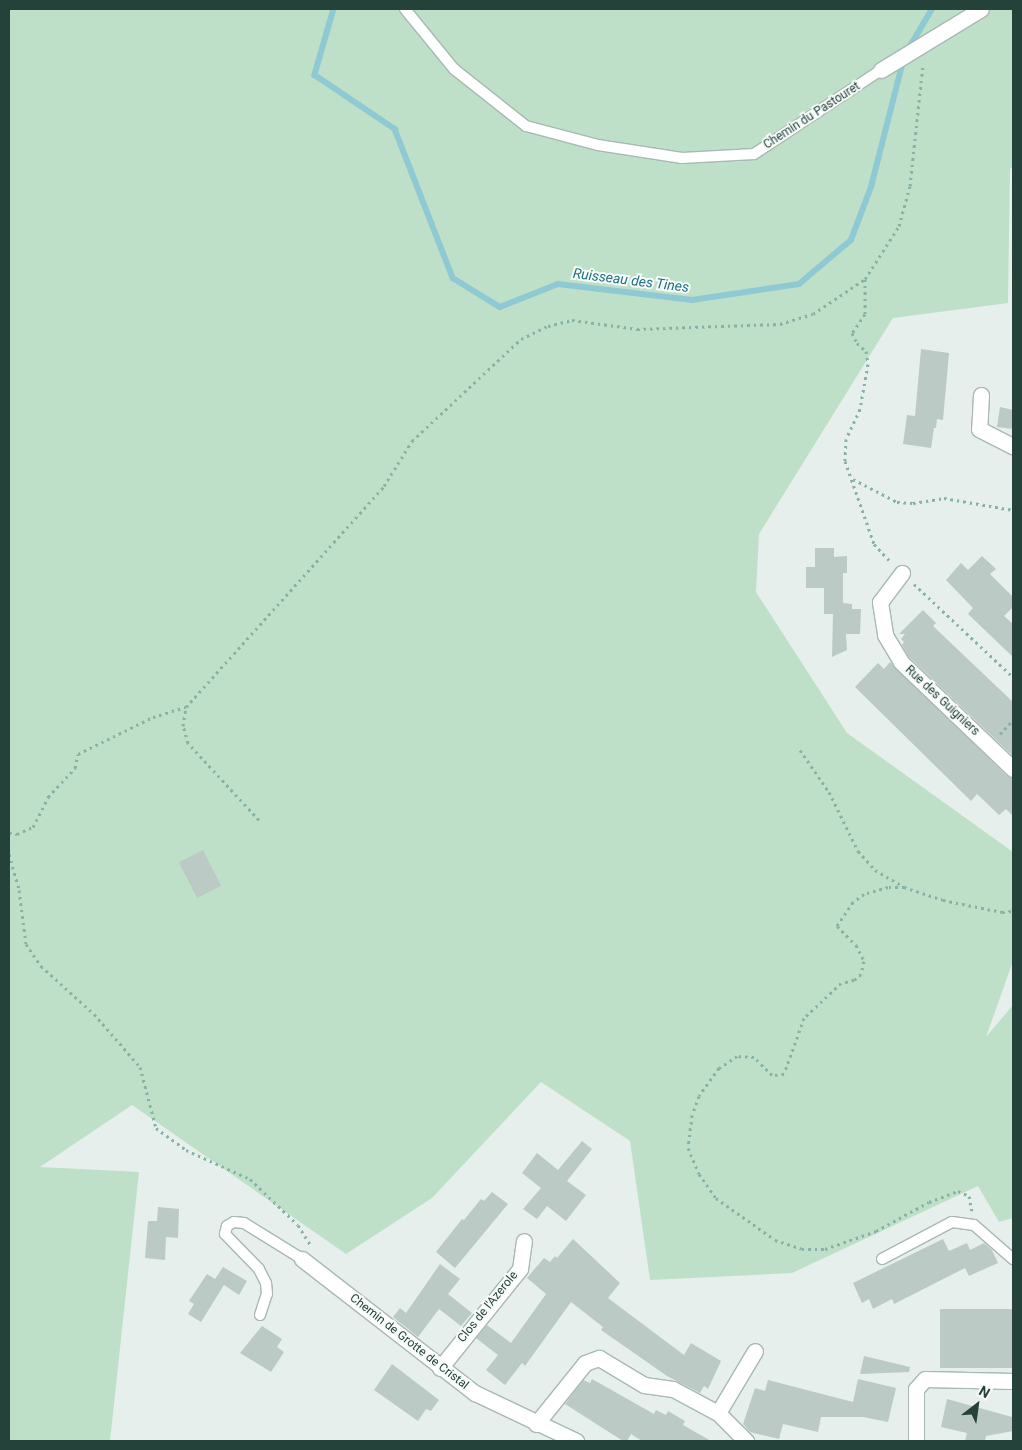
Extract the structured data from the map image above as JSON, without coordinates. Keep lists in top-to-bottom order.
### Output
{
  "streets": {
    "street": [
      "Chemin du Pastouret",
      "Rue des Guigniers",
      "Clos de l'Azerole",
      "Chemin de Grotte de Cristal"
    ]
  },
  "crossings": [
    ["Clos de l'Azerole", "Chemin de Grotte de Cristal"]
  ],
  "water": ["Ruisseau des Tines"],
  "north": "top right"
}
